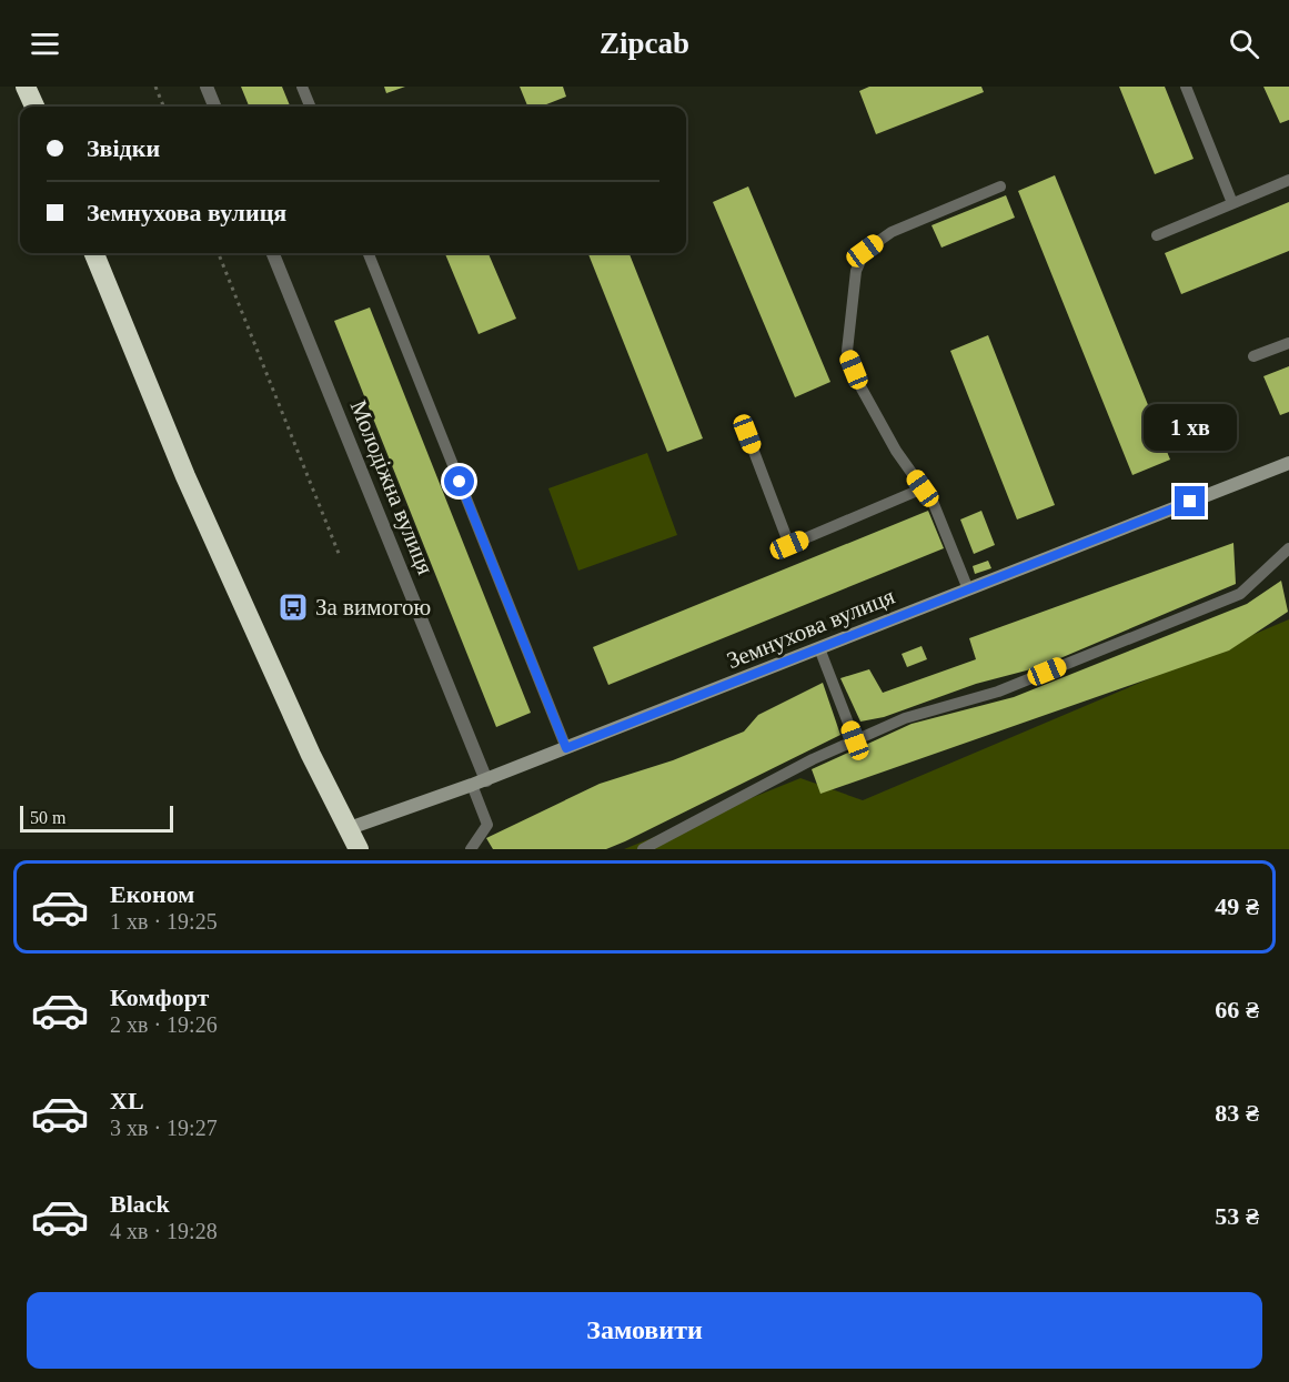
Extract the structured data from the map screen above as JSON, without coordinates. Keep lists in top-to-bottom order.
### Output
{
  "streets": {
    "street": ["Молодіжна вулиця", "Земнухова вулиця"]
  },
  "crossings": [
    ["Молодіжна вулиця", "Земнухова вулиця"]
  ],
  "places": {
    "bus stop": ["За вимогою"]
  },
  "scale_bar": "50 m",
  "page": {
    "header": "Zipcab",
    "banner": ["Звідки", "Земнухова вулиця"],
    "bubble": "1 хв",
    "scale": "50 m",
    "list": [
      {
        "name": "Економ",
        "note": "1 хв · 19:25",
        "value": "49 ₴"
      },
      {
        "name": "Комфорт",
        "note": "2 хв · 19:26",
        "value": "66 ₴"
      },
      {
        "name": "XL",
        "note": "3 хв · 19:27",
        "value": "83 ₴"
      },
      {
        "name": "Black",
        "note": "4 хв · 19:28",
        "value": "53 ₴"
      }
    ],
    "buttons": "Замовити"
  }
}
